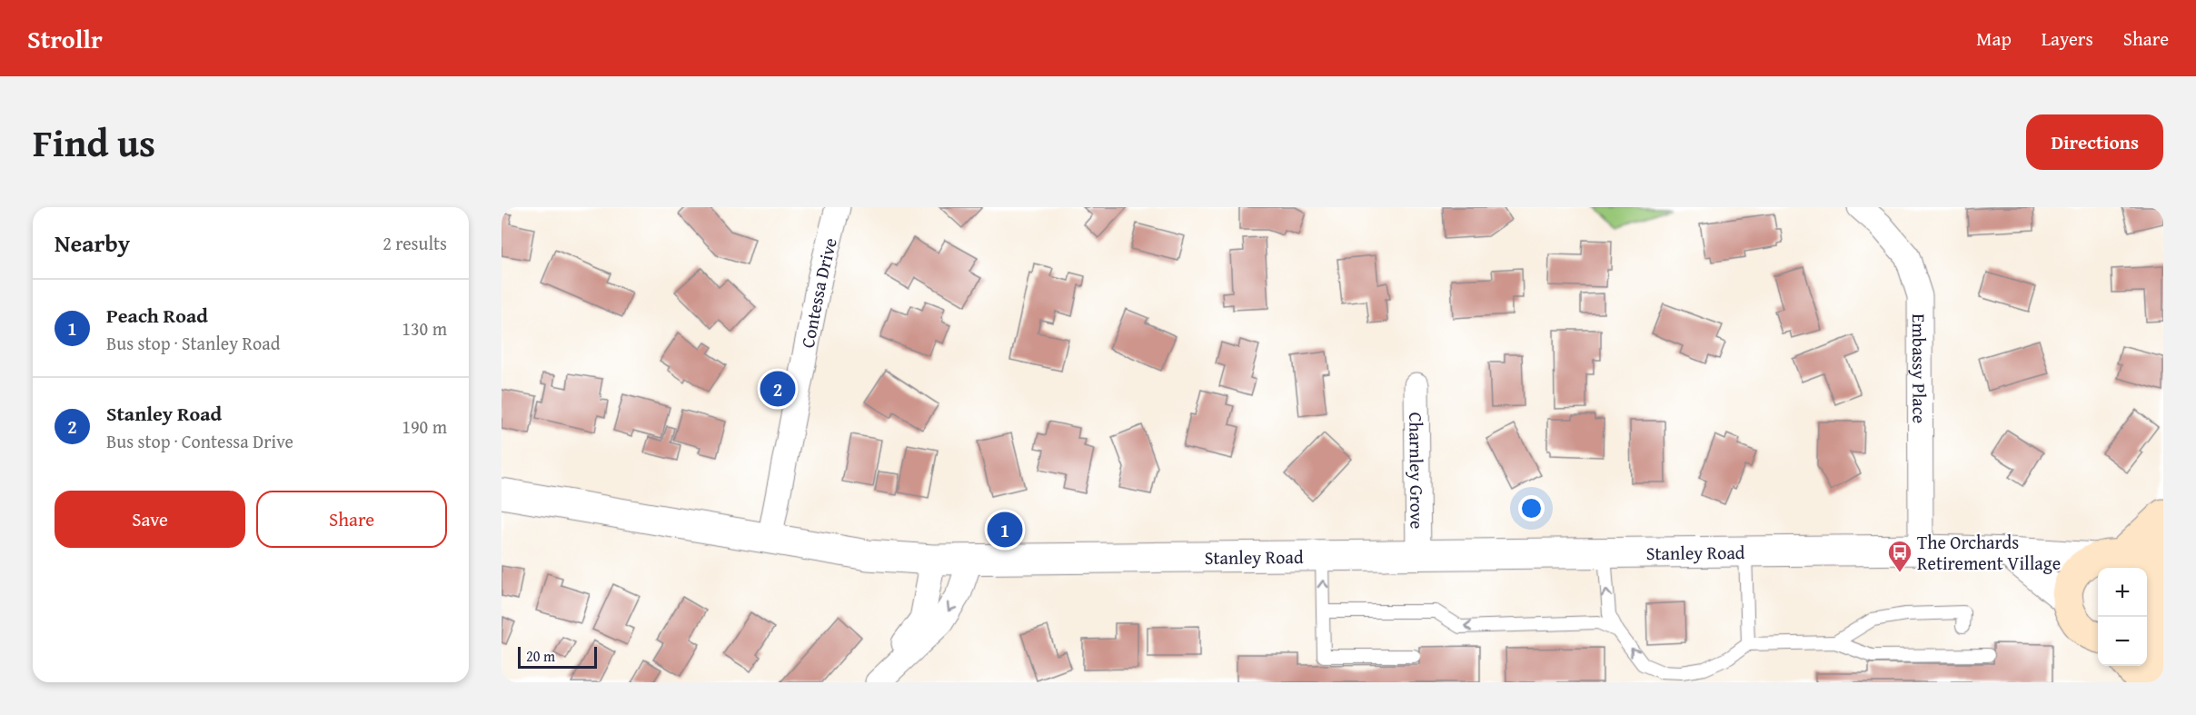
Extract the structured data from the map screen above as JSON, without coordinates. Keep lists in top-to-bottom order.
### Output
{
  "streets": {
    "street": [
      "Contessa Drive",
      "Embassy Place",
      "Charnley Grove",
      "Stanley Road"
    ]
  },
  "crossings": [
    ["Contessa Drive", "Stanley Road"],
    ["Embassy Place", "Stanley Road"],
    ["Charnley Grove", "Stanley Road"]
  ],
  "places": {
    "bus stop": ["The Orchards Retirement Village"]
  },
  "scale_bar": "20 m",
  "page": {
    "header": "Strollr",
    "nav": ["Map", "Layers", "Share"],
    "title": "Find us",
    "buttons": [
      "Directions",
      ["Save", "Share"]
    ],
    "heading": ["Nearby", "2 results"],
    "list": [
      {
        "mark": "1",
        "name": "Peach Road",
        "note": "Bus stop · Stanley Road",
        "value": "130 m"
      },
      {
        "mark": "2",
        "name": "Stanley Road",
        "note": "Bus stop · Contessa Drive",
        "value": "190 m"
      }
    ],
    "pins": ["2", "1"],
    "map_buttons": ["+", "−"],
    "scale": "20 m"
  }
}
